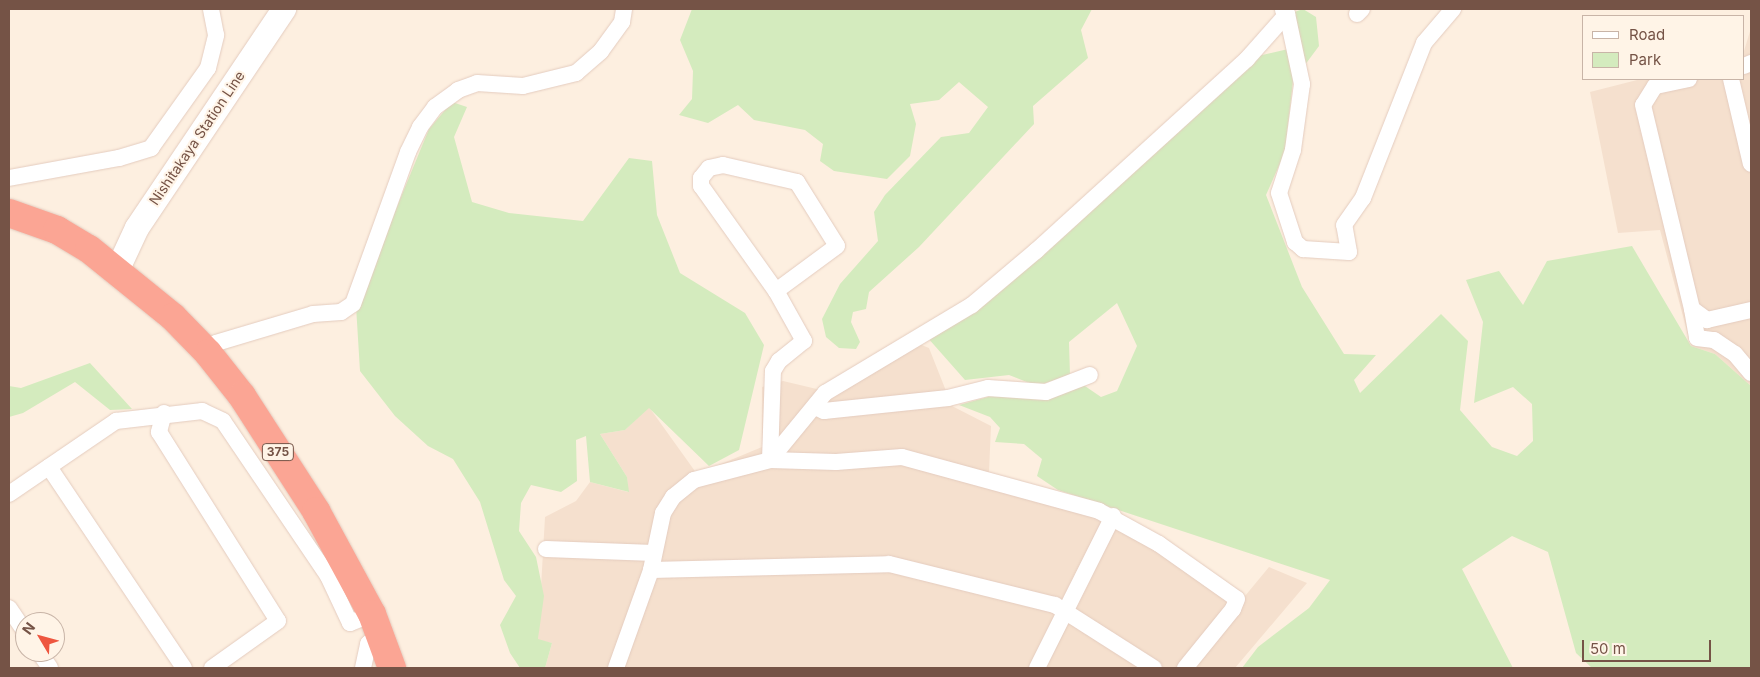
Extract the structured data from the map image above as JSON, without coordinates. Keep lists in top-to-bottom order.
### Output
{
  "streets": {
    "highway": ["375"],
    "main road": ["Nishitakaya Station Line"]
  },
  "crossings": [
    ["Nishitakaya Station Line", "375"]
  ],
  "legend": ["Road", "Park"],
  "scale_bar": "50 m",
  "north": "top left"
}
